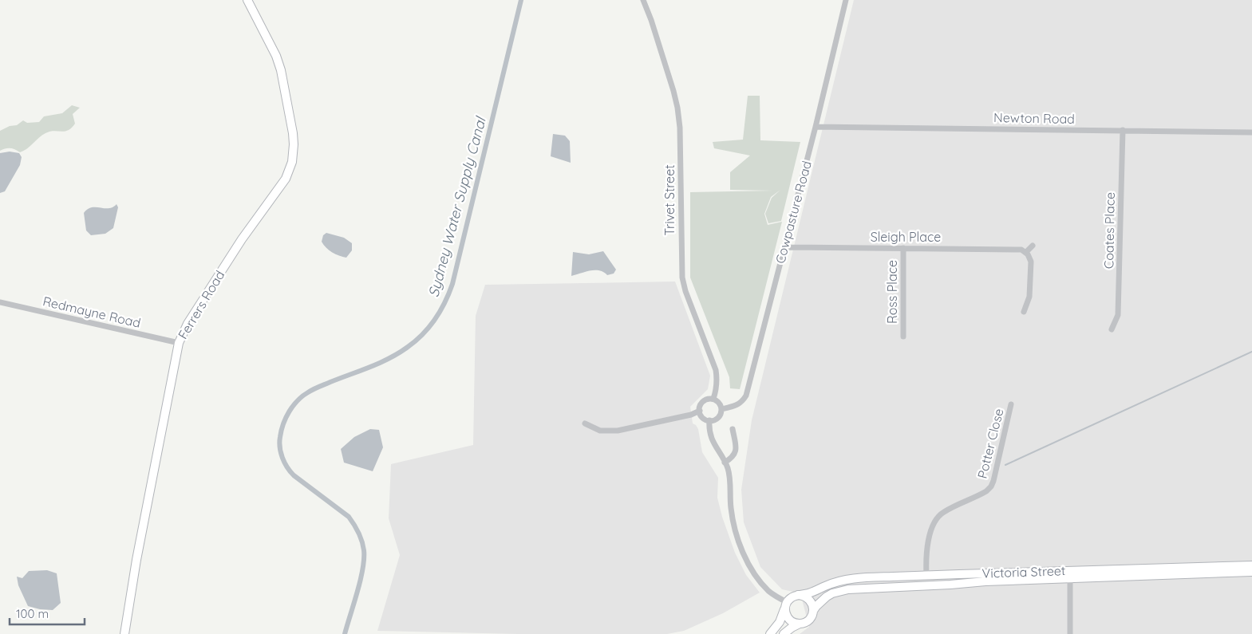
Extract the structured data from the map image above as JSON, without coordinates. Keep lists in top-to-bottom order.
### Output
{
  "streets": {
    "main road": ["Ferrers Road", "Victoria Street"],
    "street": [
      "Newton Road",
      "Trivet Street",
      "Cowpasture Road",
      "Coates Place",
      "Sleigh Place",
      "Ross Place",
      "Redmayne Road",
      "Potter Close"
    ]
  },
  "crossings": [
    ["Newton Road", "Cowpasture Road"],
    ["Newton Road", "Coates Place"],
    ["Trivet Street", "Cowpasture Road"],
    ["Cowpasture Road", "Sleigh Place"],
    ["Sleigh Place", "Ross Place"],
    ["Ferrers Road", "Redmayne Road"],
    ["Potter Close", "Victoria Street"]
  ],
  "water": ["Sydney Water Supply Canal"],
  "scale_bar": "100 m"
}
